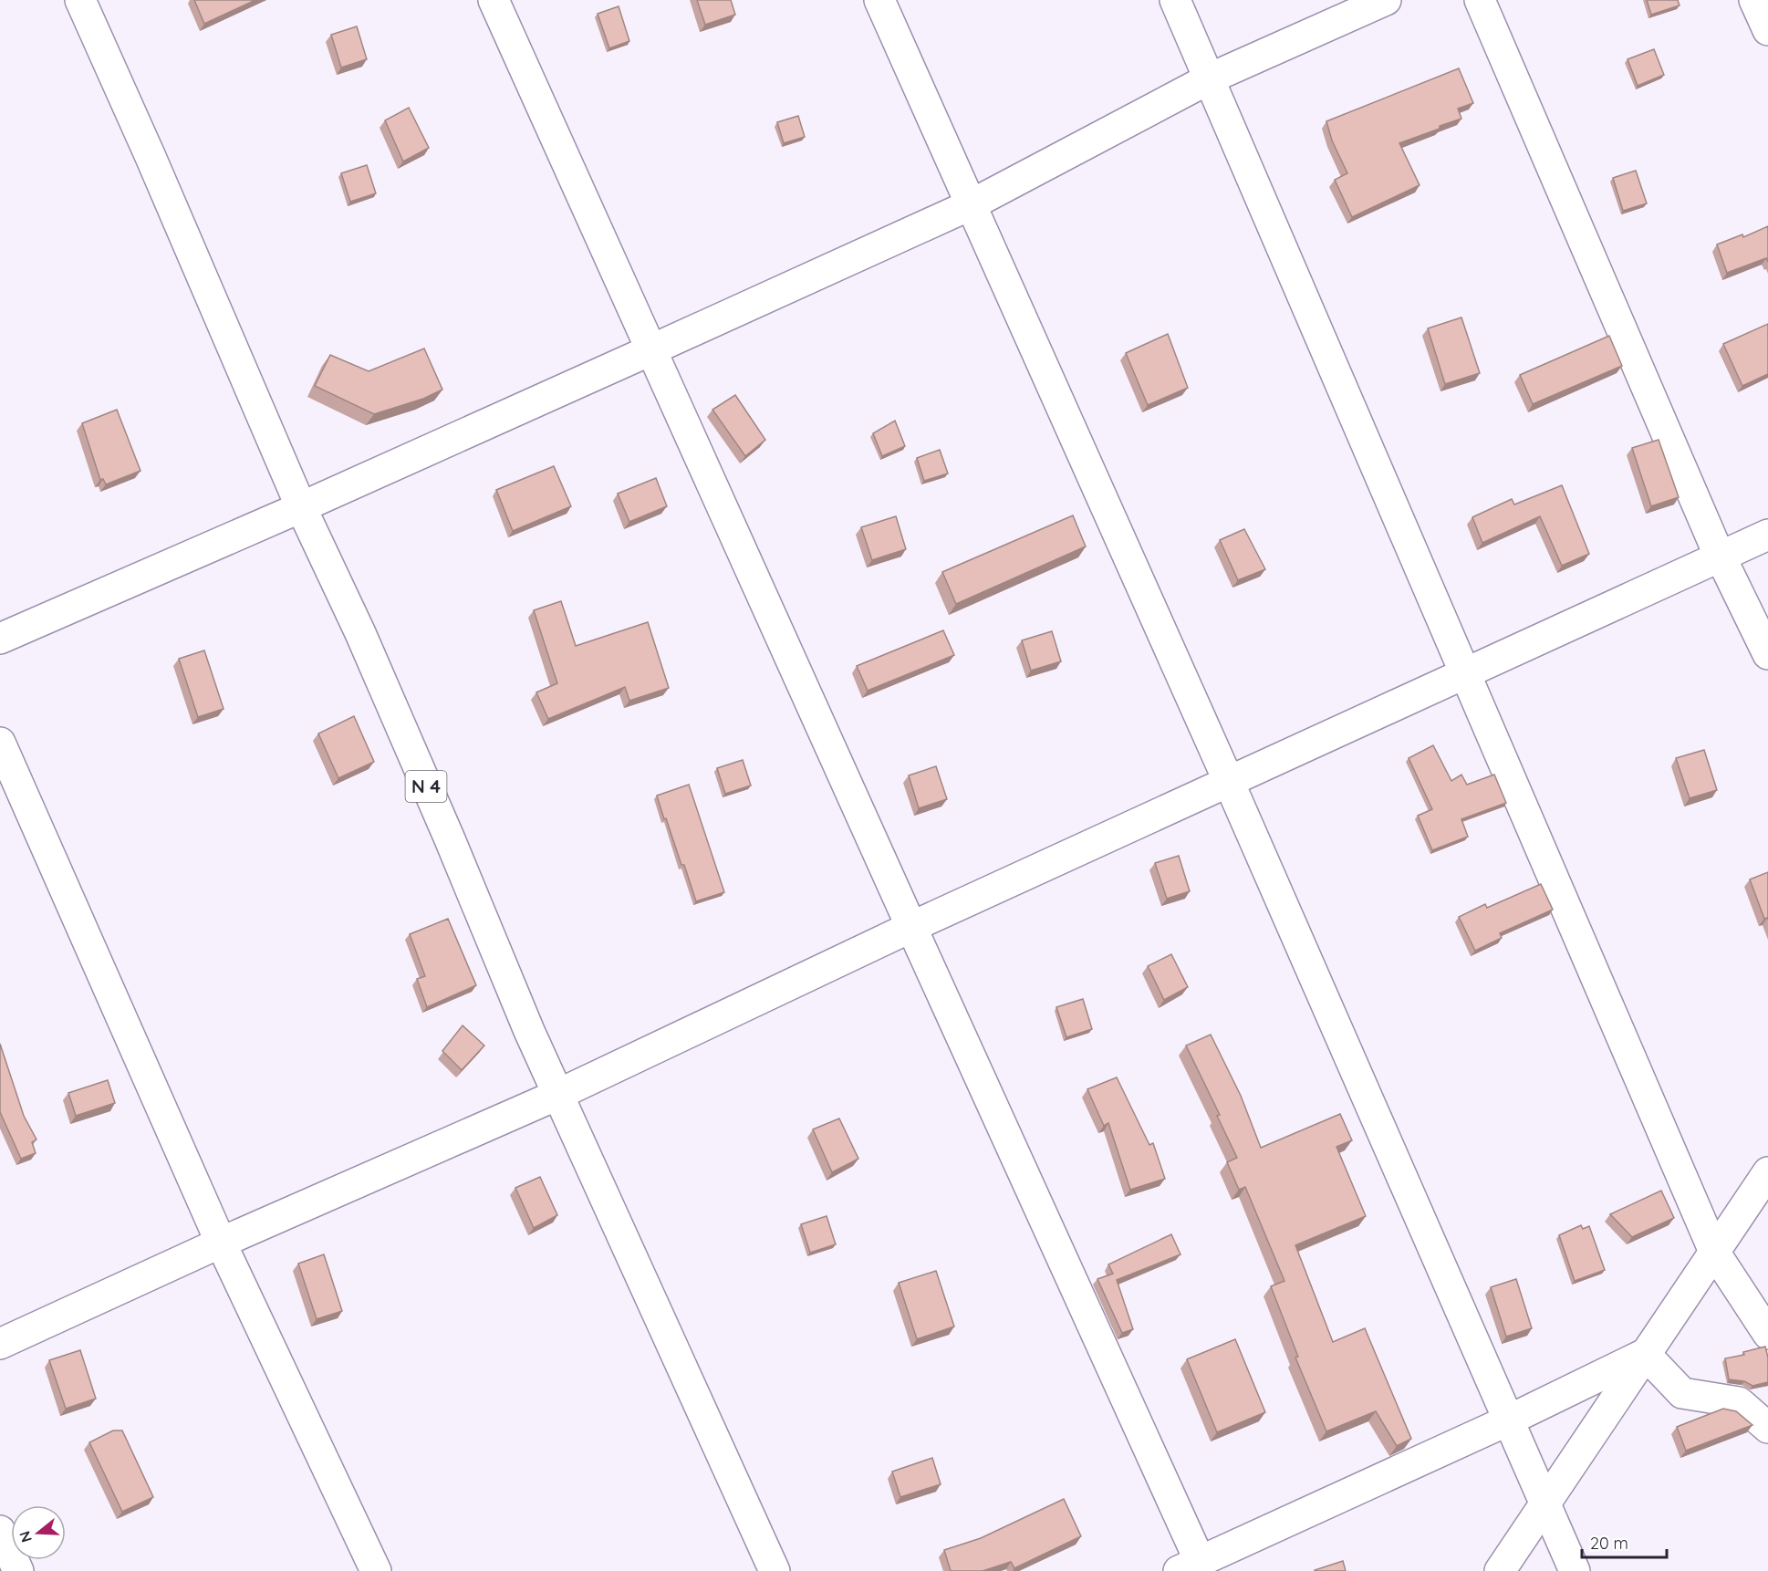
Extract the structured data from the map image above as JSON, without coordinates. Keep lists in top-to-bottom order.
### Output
{
  "streets": {
    "main road": ["N 4"]
  },
  "scale_bar": "20 m",
  "north": "left"
}
